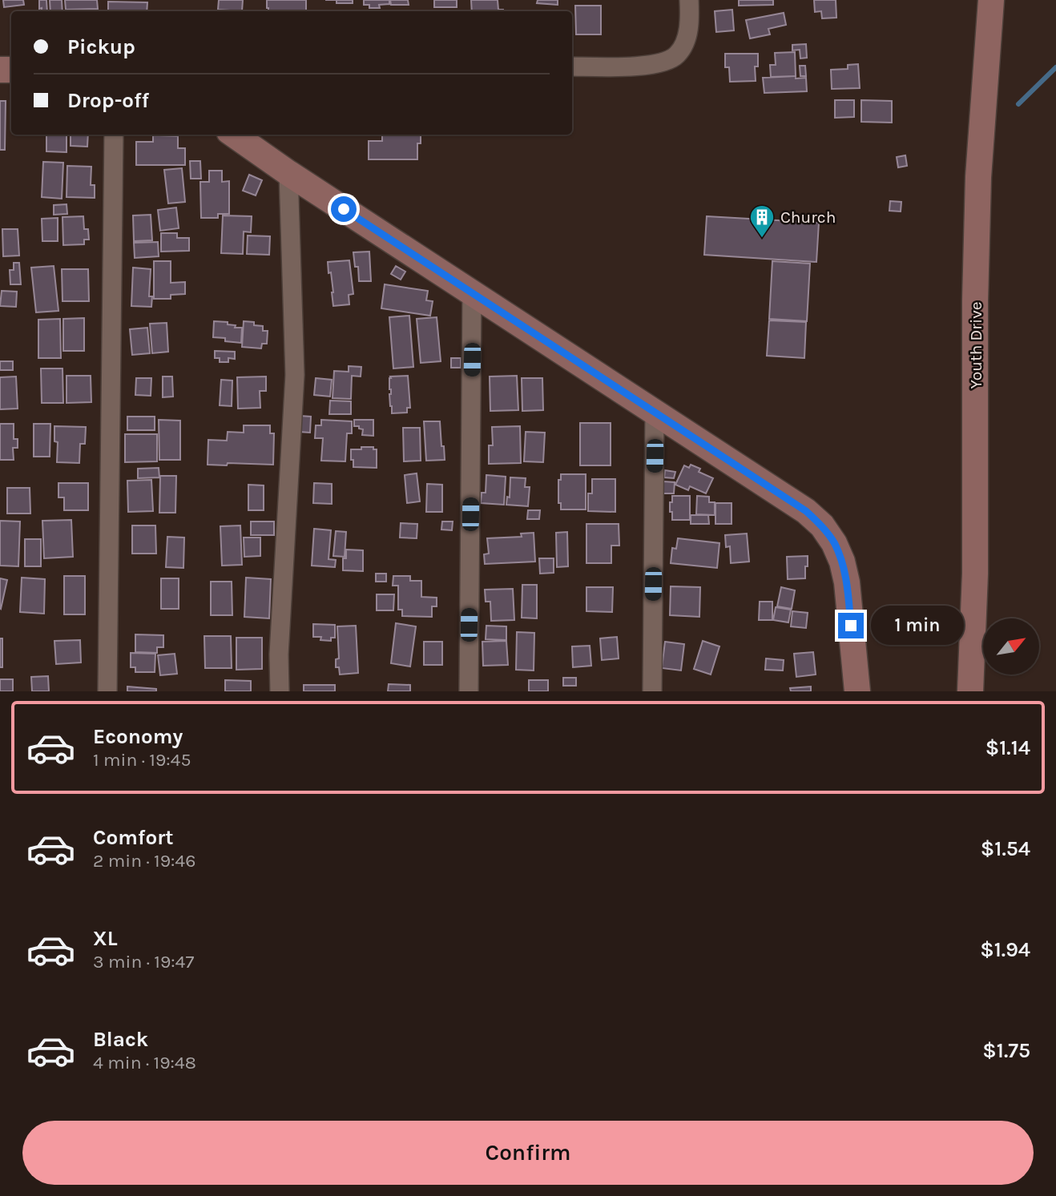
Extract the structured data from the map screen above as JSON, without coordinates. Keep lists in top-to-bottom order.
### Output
{
  "streets": {
    "street": ["Youth Drive"]
  },
  "places": {
    "building": ["Church"]
  },
  "north": "top right",
  "page": {
    "banner": ["Pickup", "Drop-off"],
    "bubble": "1 min",
    "list": [
      {
        "name": "Economy",
        "note": "1 min · 19:45",
        "value": "$1.14"
      },
      {
        "name": "Comfort",
        "note": "2 min · 19:46",
        "value": "$1.54"
      },
      {
        "name": "XL",
        "note": "3 min · 19:47",
        "value": "$1.94"
      },
      {
        "name": "Black",
        "note": "4 min · 19:48",
        "value": "$1.75"
      }
    ],
    "buttons": "Confirm"
  }
}
